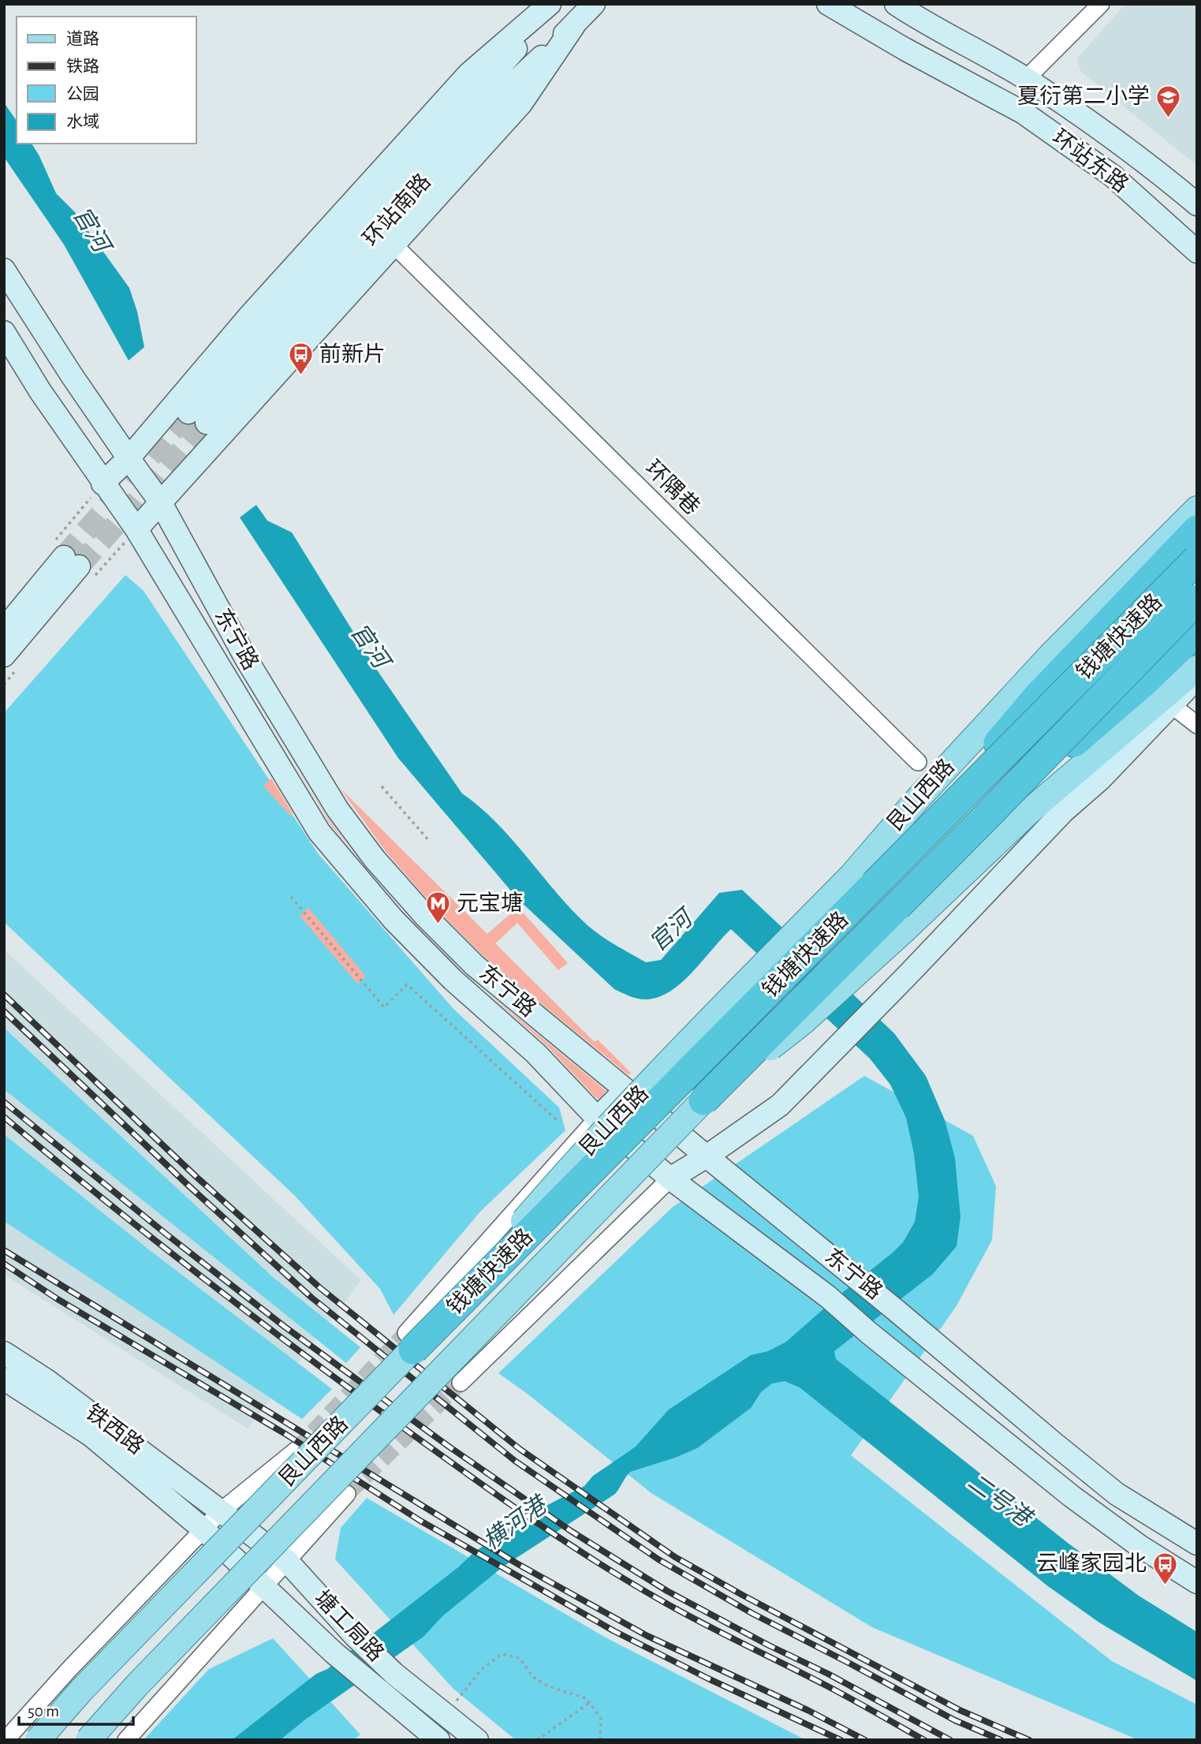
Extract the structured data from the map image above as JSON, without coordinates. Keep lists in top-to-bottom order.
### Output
{
  "streets": {
    "highway": ["钱塘快速路"],
    "main road": [
      "环站东路",
      "环站南路",
      "东宁路",
      "艮山西路",
      "铁西路",
      "塘工局路"
    ],
    "street": ["环隅巷"]
  },
  "crossings": [
    ["钱塘快速路", "艮山西路"],
    ["东宁路", "艮山西路"],
    ["艮山西路", "铁西路"],
    ["艮山西路", "塘工局路"],
    ["铁西路", "塘工局路"]
  ],
  "water": ["官河", "二号港", "横河港"],
  "places": {
    "school or university": ["夏衍第二小学"],
    "bus stop": ["前新片", "云峰家园北"],
    "metro station": ["元宝塘"]
  },
  "legend": [
    "道路",
    "铁路",
    "公园",
    "水域"
  ],
  "scale_bar": "50 m"
}
